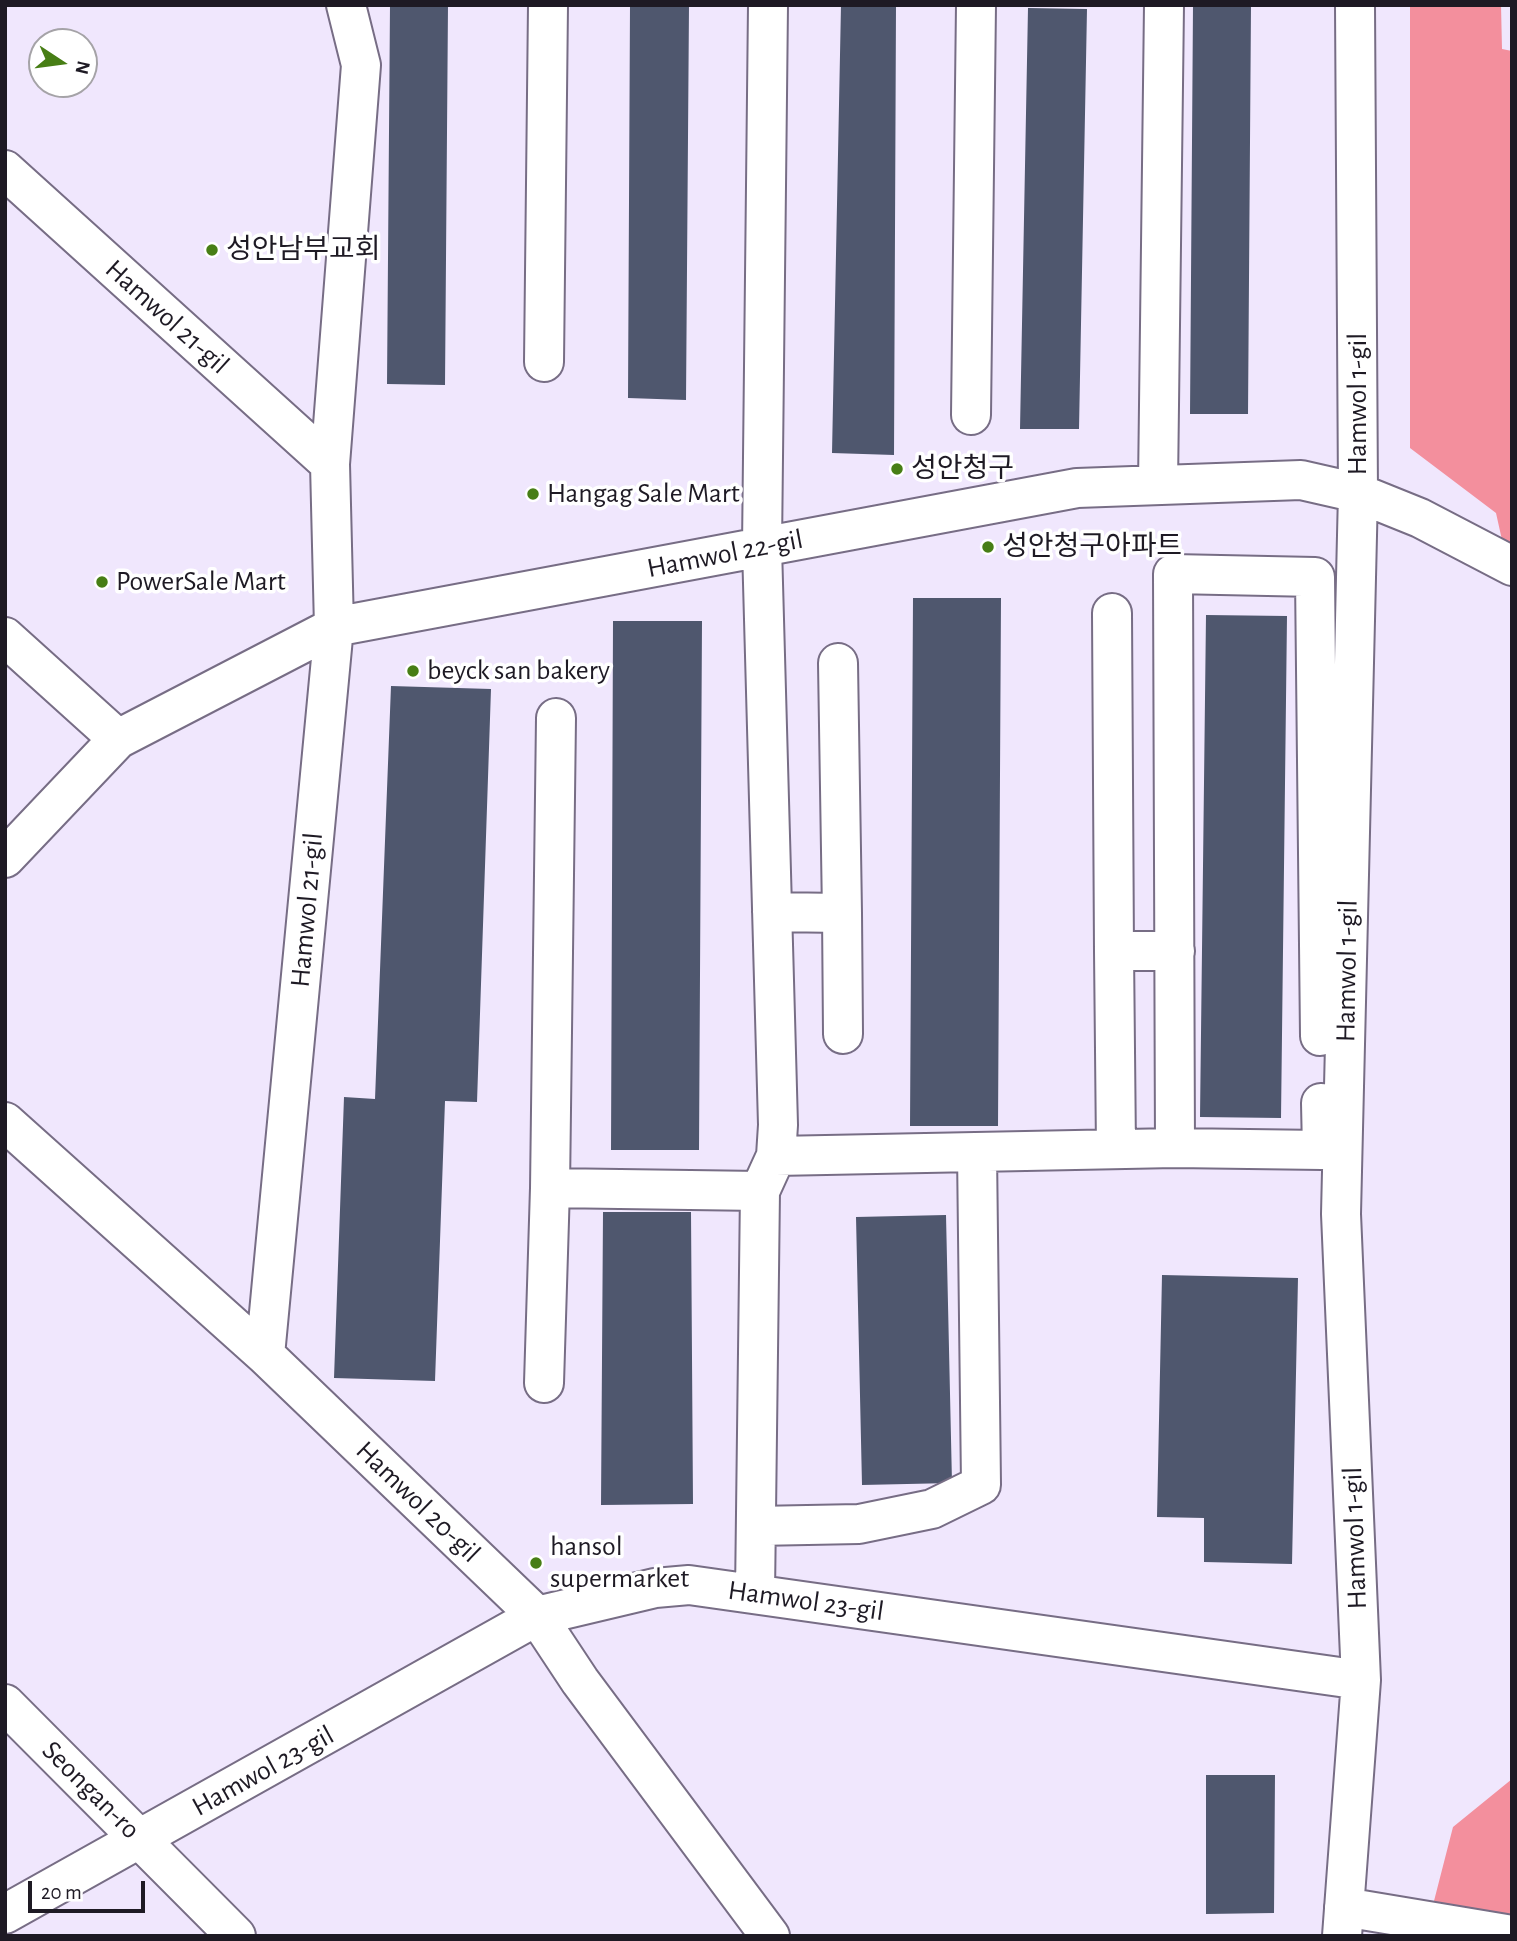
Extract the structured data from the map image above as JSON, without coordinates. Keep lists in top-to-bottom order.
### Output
{
  "streets": {
    "street": [
      "Hamwol 21-gil",
      "Hamwol 1-gil",
      "Hamwol 22-gil",
      "Hamwol 20-gil",
      "Hamwol 23-gil",
      "Seongan-ro"
    ]
  },
  "crossings": [
    ["Hamwol 21-gil", "Hamwol 22-gil"],
    ["Hamwol 21-gil", "Hamwol 20-gil"],
    ["Hamwol 1-gil", "Hamwol 22-gil"],
    ["Hamwol 1-gil", "Hamwol 23-gil"],
    ["Hamwol 20-gil", "Hamwol 23-gil"],
    ["Hamwol 23-gil", "Seongan-ro"]
  ],
  "places": [
    "성안남부교회",
    "성안청구",
    "Hangag Sale Mart",
    "성안청구아파트",
    "PowerSale Mart",
    "beyck san bakery",
    "hansol supermarket"
  ],
  "scale_bar": "20 m",
  "north": "right"
}
